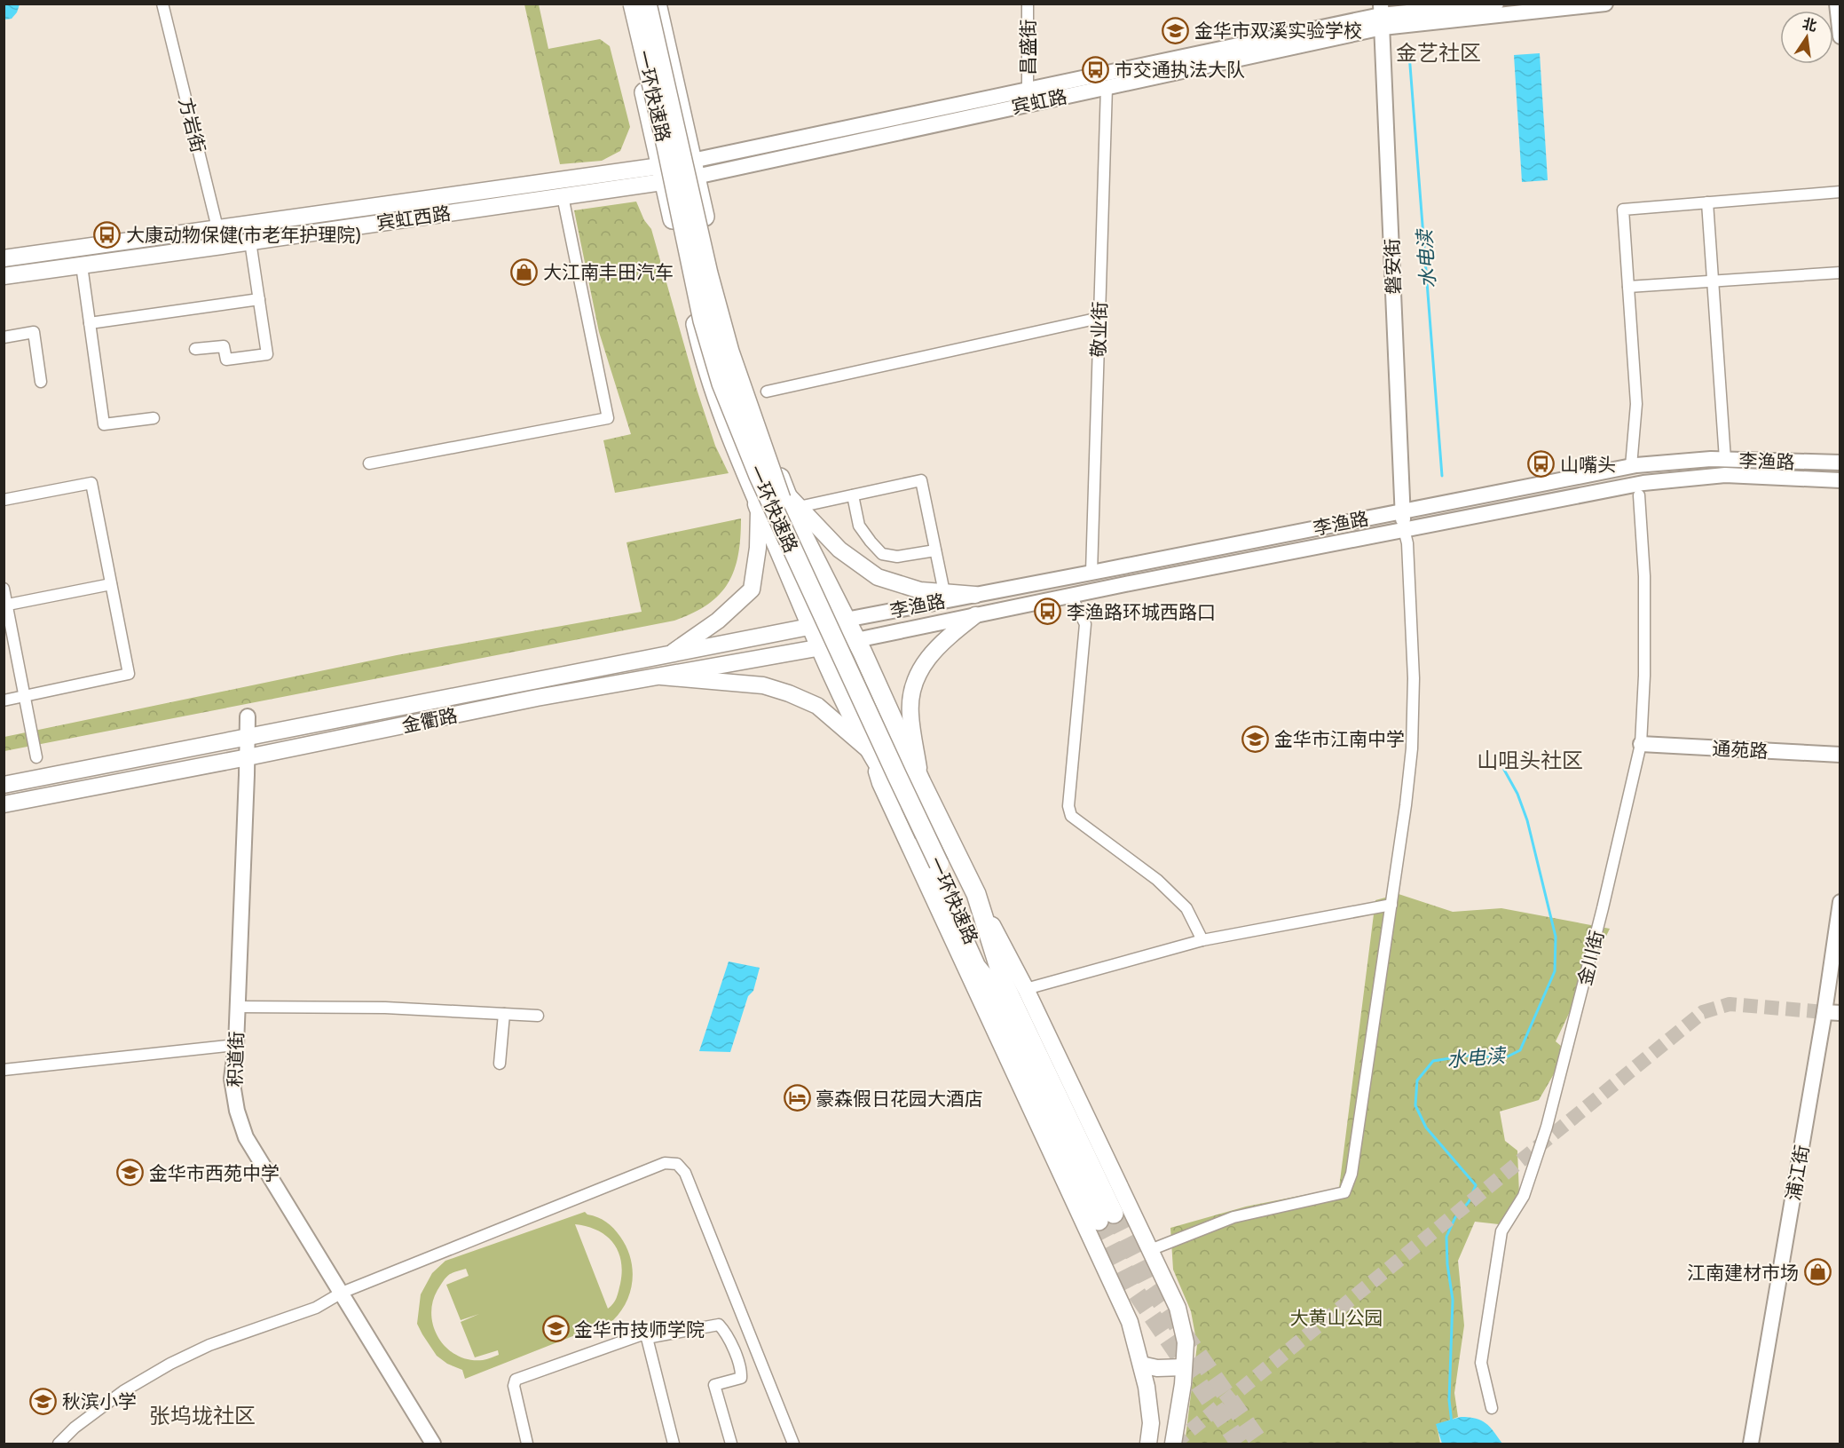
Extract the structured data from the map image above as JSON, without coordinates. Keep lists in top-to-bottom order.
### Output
{
  "streets": {
    "highway": ["一环快速路"],
    "main road": [
      "宾虹路",
      "宾虹西路",
      "磐安街",
      "李渔路",
      "金衢路",
      "通苑路",
      "积道街",
      "浦江街"
    ],
    "street": [
      "昌盛街",
      "方岩街",
      "敬业街",
      "金川街"
    ]
  },
  "crossings": [
    ["昌盛街", "宾虹路"],
    ["宾虹路", "宾虹西路"],
    ["宾虹路", "磐安街"],
    ["宾虹路", "敬业街"],
    ["方岩街", "宾虹西路"],
    ["磐安街", "李渔路"],
    ["敬业街", "李渔路"],
    ["李渔路", "金衢路"],
    ["金衢路", "积道街"],
    ["通苑路", "金川街"]
  ],
  "districts": ["金艺社区", "山咀头社区", "张坞垅社区"],
  "water": ["水电渎"],
  "parks": ["大黄山公园"],
  "places": {
    "school or university": [
      "金华市双溪实验学校",
      "金华市江南中学",
      "金华市西苑中学",
      "金华市技师学院",
      "秋滨小学"
    ],
    "bus stop": [
      "市交通执法大队",
      "大康动物保健(市老年护理院)",
      "山嘴头",
      "李渔路环城西路口"
    ],
    "shop": ["大江南丰田汽车", "江南建材市场"],
    "hotel": ["豪森假日花园大酒店"]
  },
  "north": "top"
}
